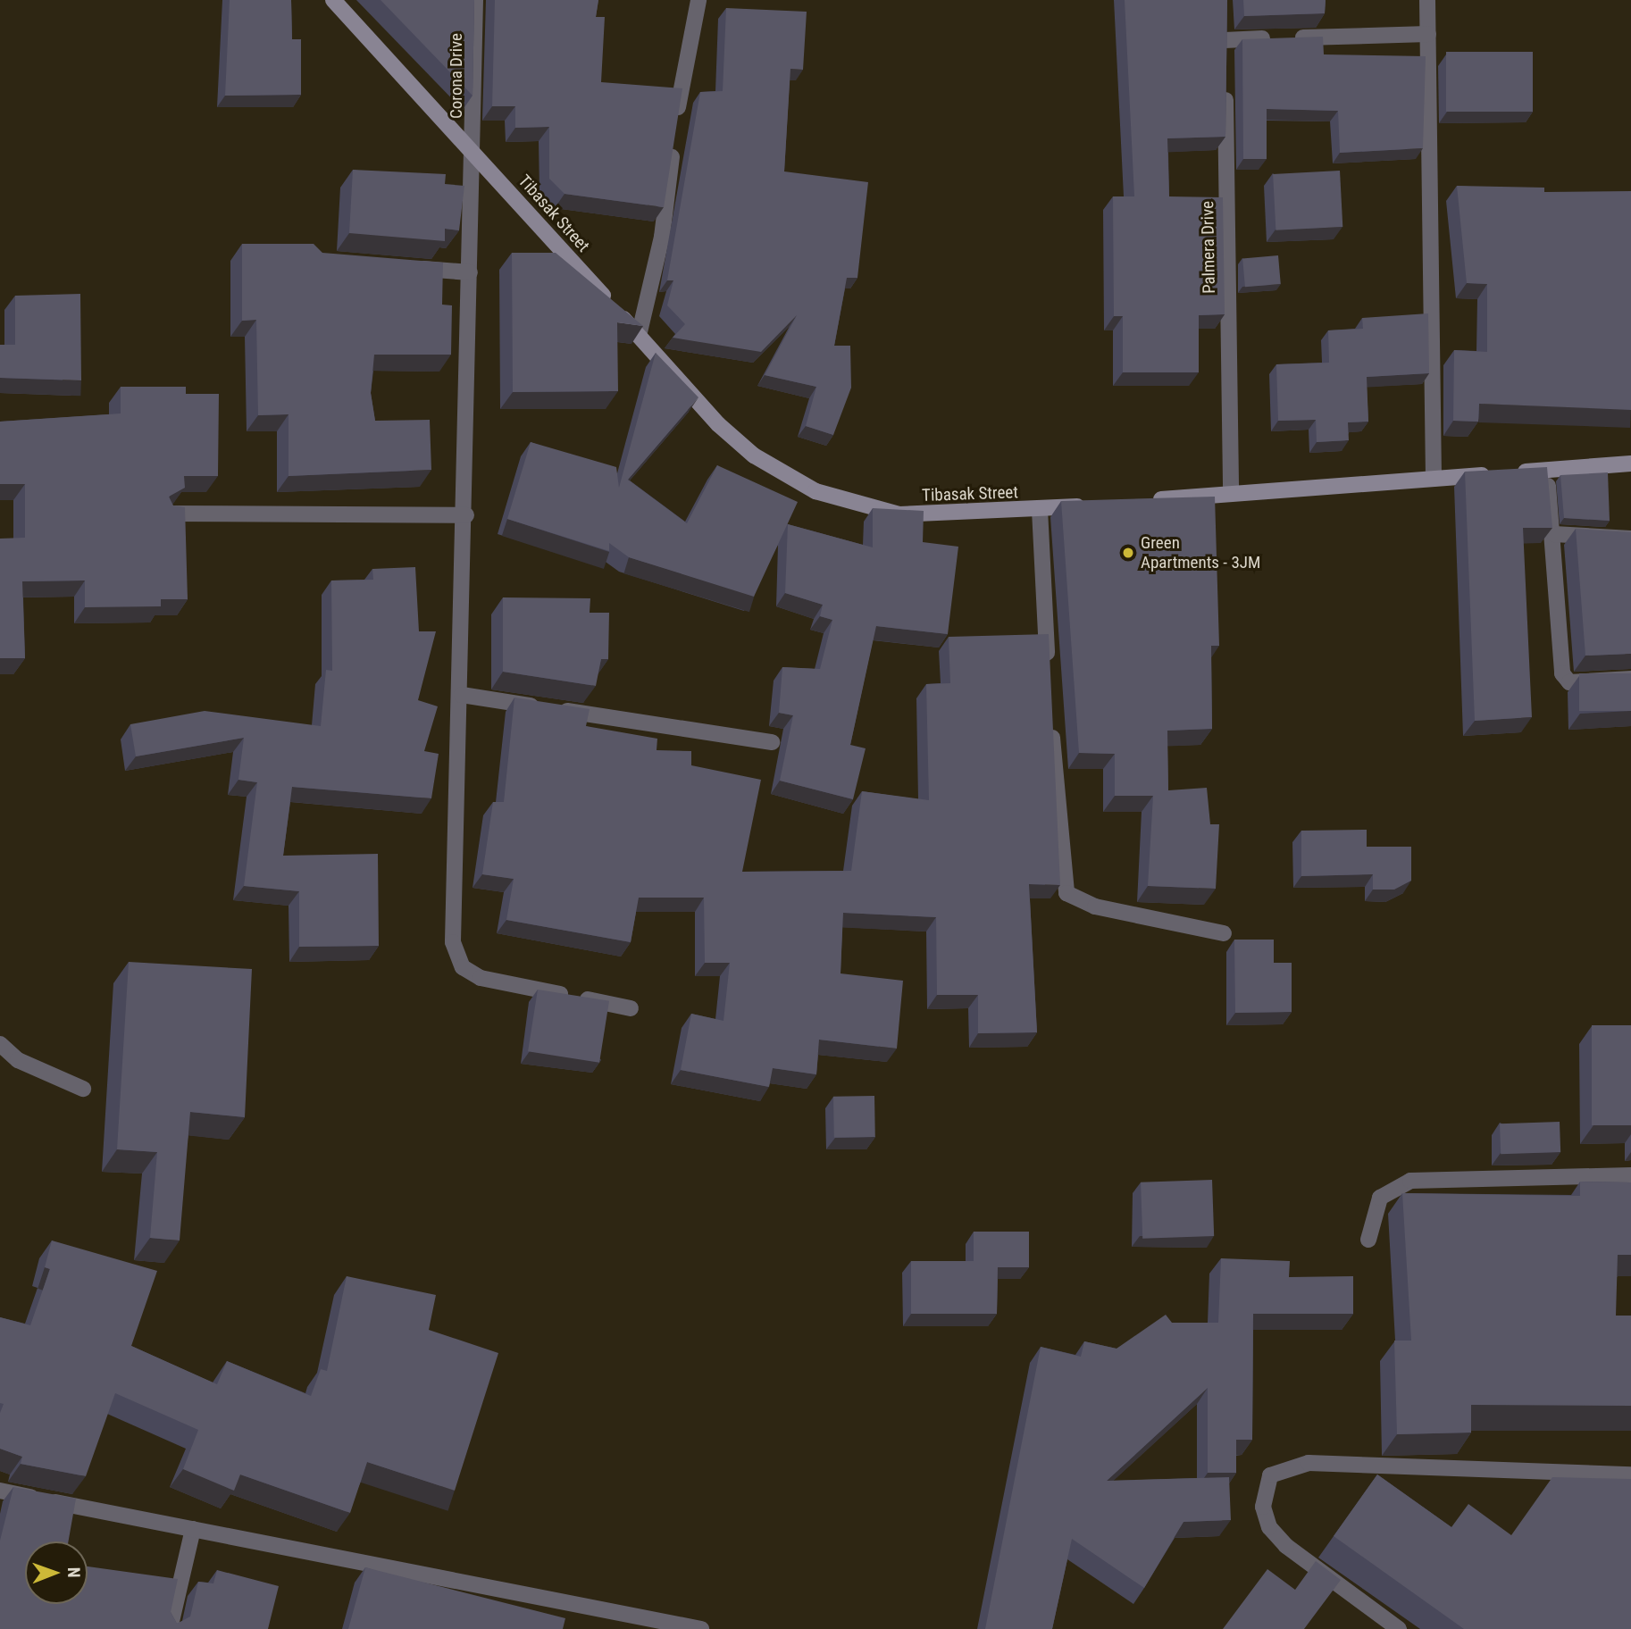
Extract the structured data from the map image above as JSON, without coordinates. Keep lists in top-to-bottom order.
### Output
{
  "streets": {
    "street": ["Corona Drive", "Tibasak Street", "Palmera Drive"]
  },
  "crossings": [
    ["Corona Drive", "Tibasak Street"]
  ],
  "places": ["Green Apartments - 3JM"],
  "north": "right"
}
